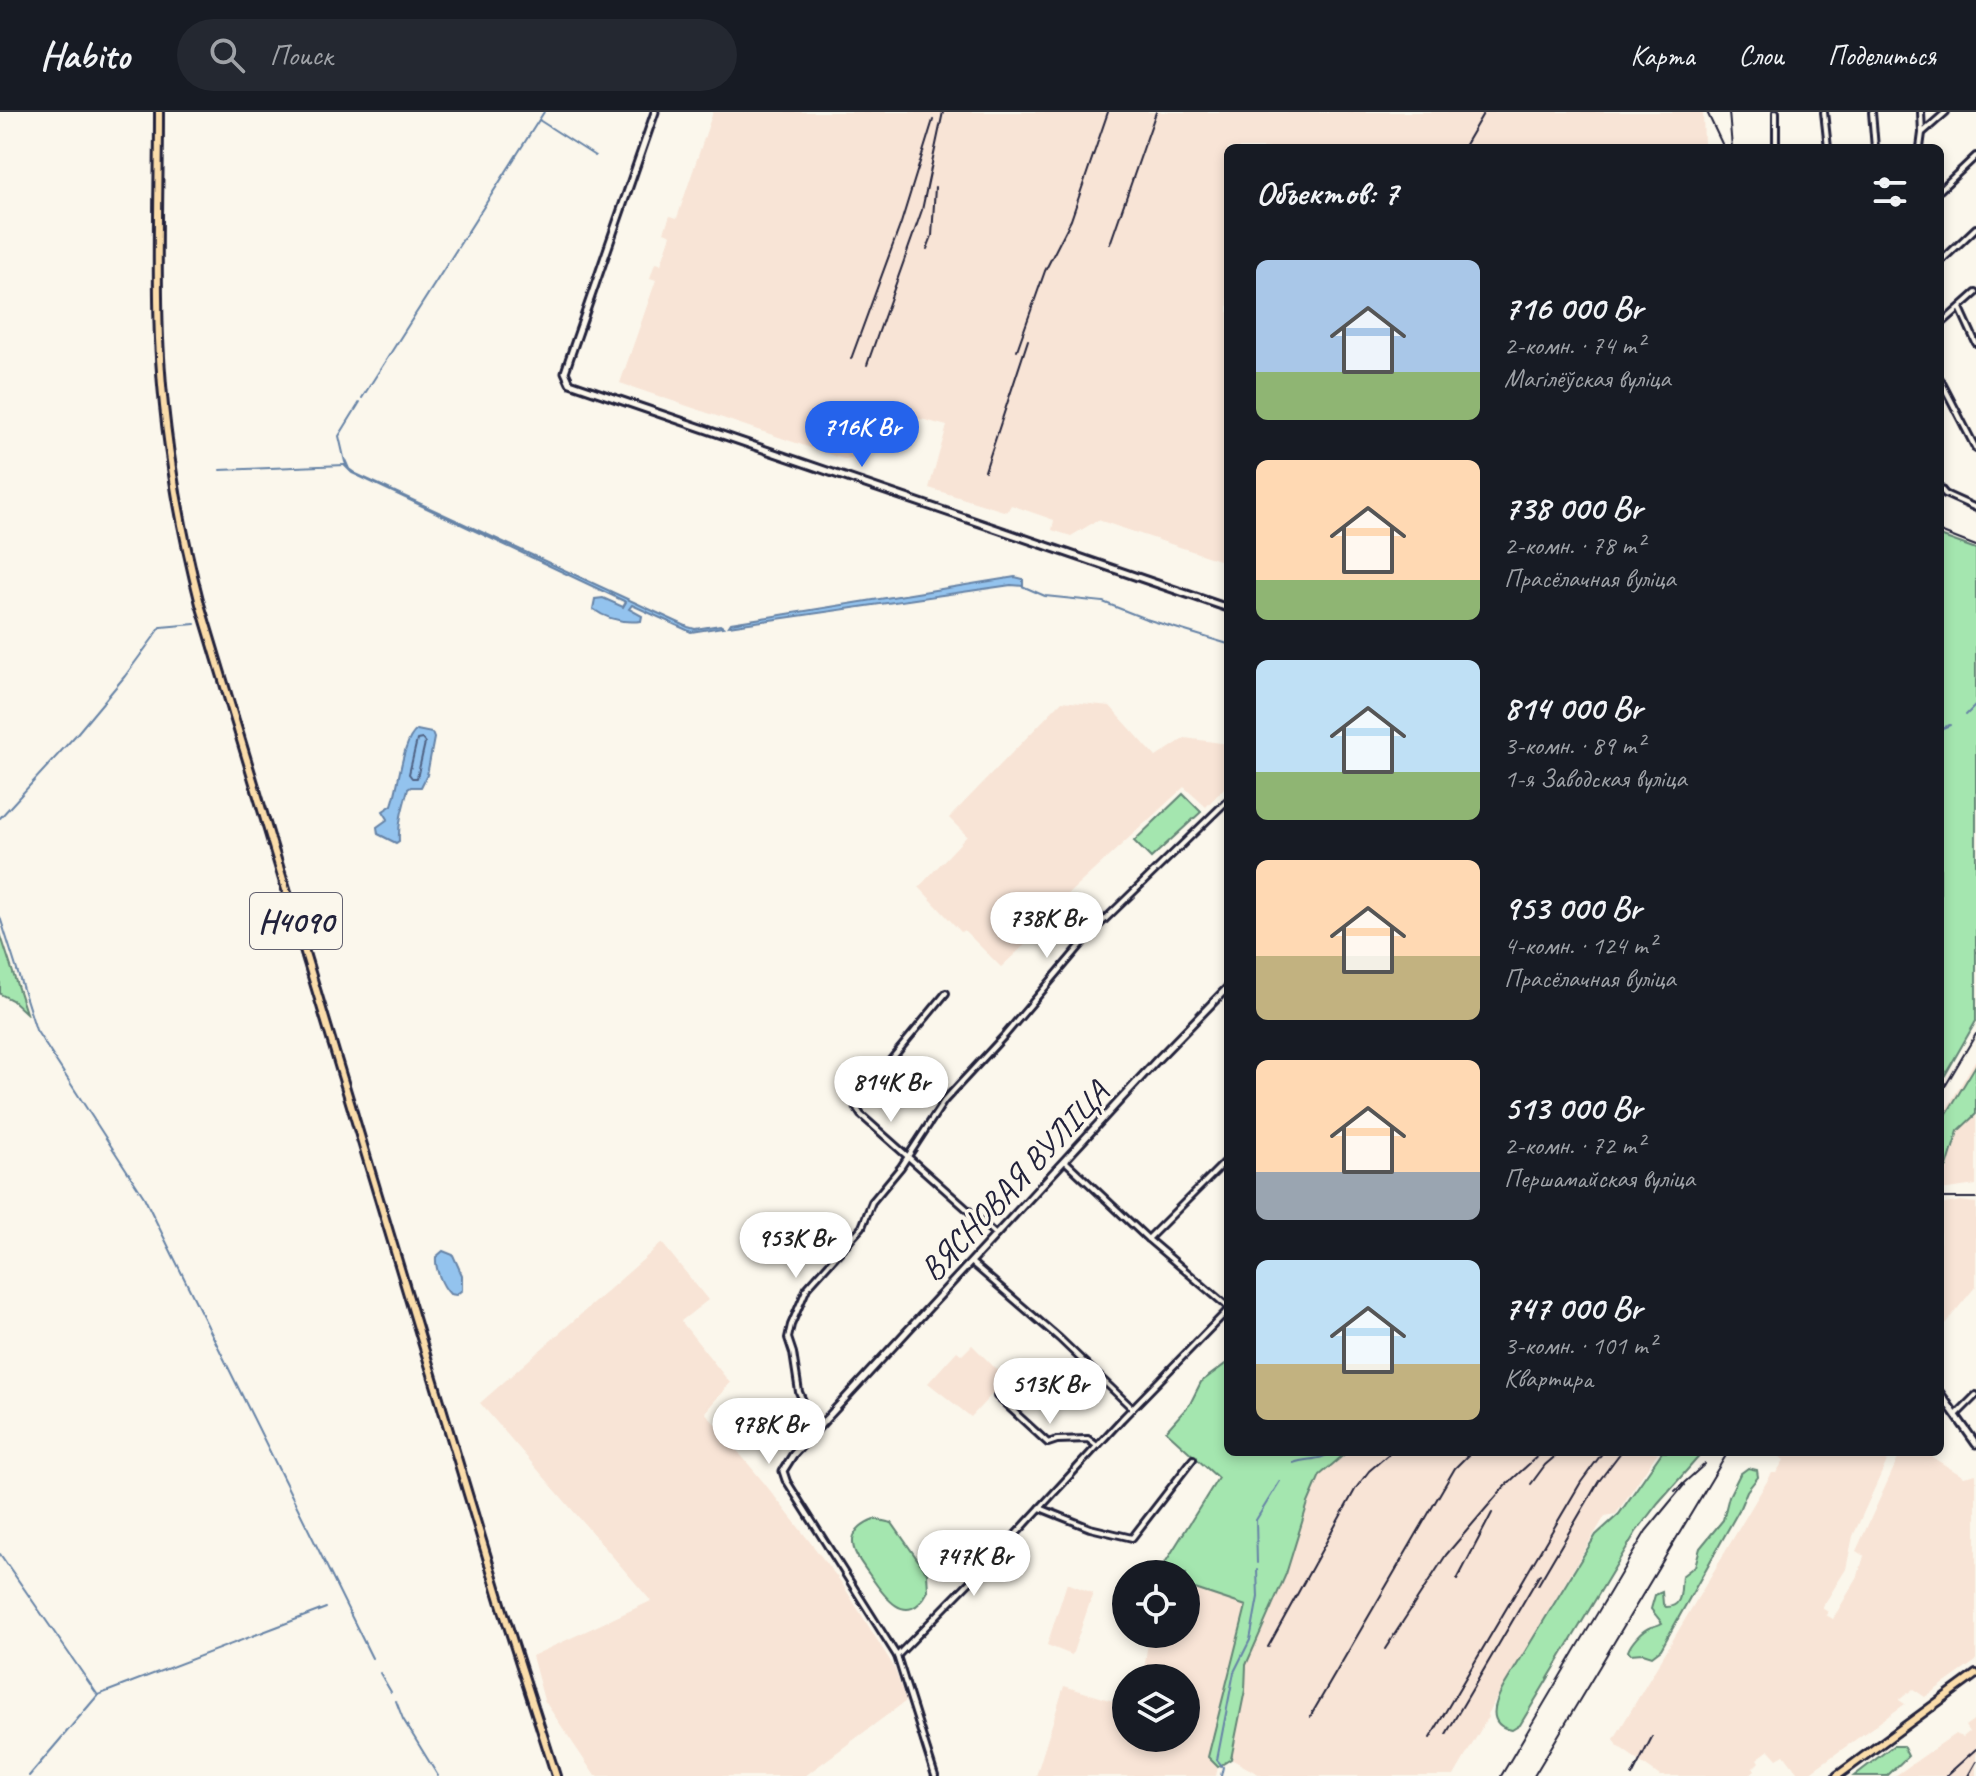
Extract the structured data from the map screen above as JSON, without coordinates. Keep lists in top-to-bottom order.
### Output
{
  "streets": {
    "main road": ["Н4090"],
    "street": ["ВЯСНОВАЯ ВУЛІЦА"]
  },
  "page": {
    "header": "Habito",
    "search": "Поиск",
    "nav": ["Карта", "Слои", "Поделиться"],
    "heading": "Объектов: 7",
    "list": [
      {
        "name": "716 000 Br",
        "note": "2-комн. · 74 m² · Магілёўская вуліца"
      },
      {
        "name": "738 000 Br",
        "note": "2-комн. · 78 m² · Прасёлачная вуліца"
      },
      {
        "name": "814 000 Br",
        "note": "3-комн. · 89 m² · 1-я Заводская вуліца"
      },
      {
        "name": "953 000 Br",
        "note": "4-комн. · 124 m² · Прасёлачная вуліца"
      },
      {
        "name": "513 000 Br",
        "note": "2-комн. · 72 m² · Першамайская вуліца"
      },
      {
        "name": "747 000 Br",
        "note": "3-комн. · 101 m² · Квартира"
      }
    ],
    "price": [
      "716K Br",
      "738K Br",
      "814K Br",
      "953K Br",
      "513K Br",
      "978K Br",
      "747K Br"
    ]
  }
}
